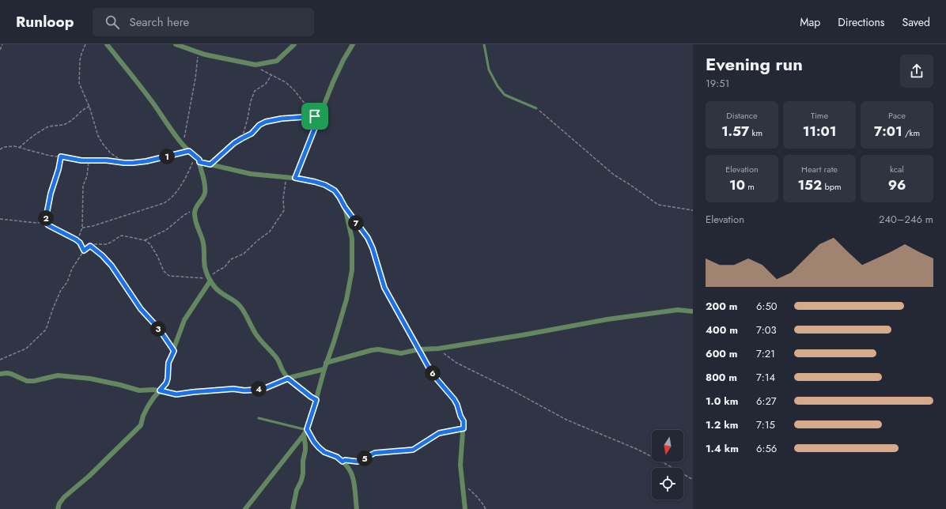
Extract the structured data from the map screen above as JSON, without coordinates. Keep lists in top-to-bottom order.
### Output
{
  "north": "bottom",
  "page": {
    "header": "Runloop",
    "search": "Search here",
    "nav": ["Map", "Directions", "Saved"],
    "heading": ["Evening run", "19:51"],
    "stats": [
      ["Distance", "1.57 km"],
      ["Time", "11:01"],
      ["Pace", "7:01 /km"],
      ["Elevation", "10 m"],
      ["Heart rate", "152 bpm"],
      ["kcal", "96"]
    ],
    "pins": [
      "1",
      "2",
      "7",
      "3",
      "6",
      "4",
      "5"
    ],
    "chart": ["Elevation", "240–246 m"],
    "list": [
      {
        "name": "200 m",
        "note": "6:50"
      },
      {
        "name": "400 m",
        "note": "7:03"
      },
      {
        "name": "600 m",
        "note": "7:21"
      },
      {
        "name": "800 m",
        "note": "7:14"
      },
      {
        "name": "1.0 km",
        "note": "6:27"
      },
      {
        "name": "1.2 km",
        "note": "7:15"
      },
      {
        "name": "1.4 km",
        "note": "6:56"
      }
    ]
  }
}
